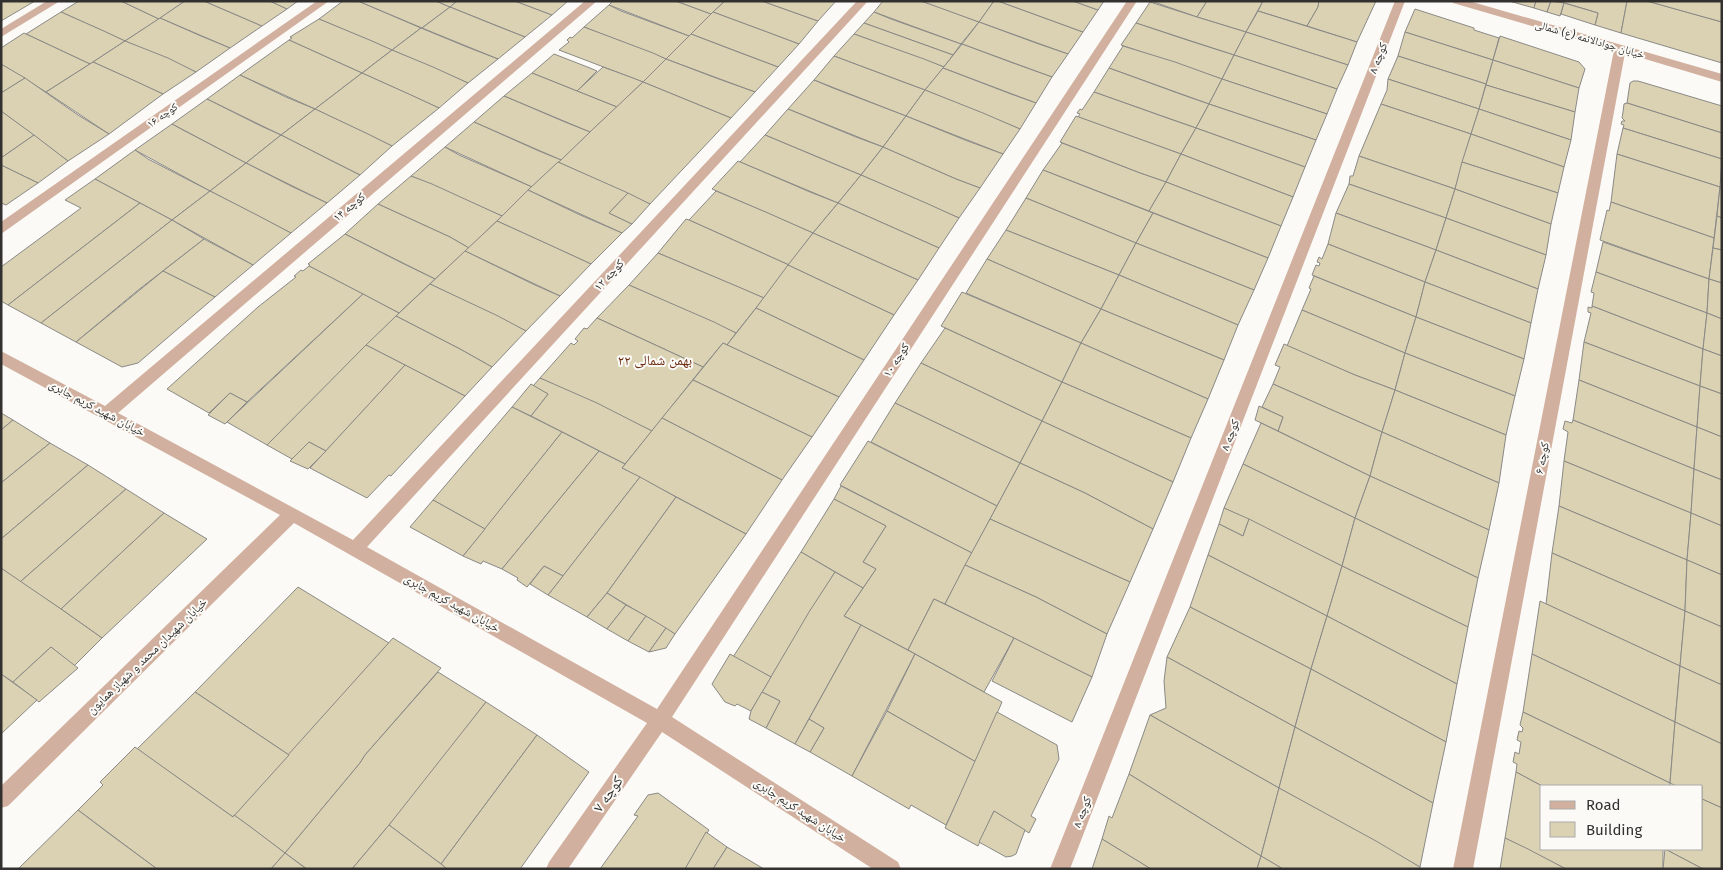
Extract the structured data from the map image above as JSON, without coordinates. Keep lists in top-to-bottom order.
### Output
{
  "streets": {
    "street": [
      "خیابان جوادالائمه (ع) شمالی",
      "کوچه ۸",
      "کوچه ۱۶",
      "کوچه ۱۴",
      "کوچه ۱۲",
      "کوچه ۱۰",
      "خیابان شهید کریم جابری",
      "کوچه ۶",
      "خیابان شهیدان محمد و شهباز همایون",
      "کوچه ۷"
    ]
  },
  "crossings": [
    ["خیابان جوادالائمه (ع) شمالی", "کوچه ۶"],
    ["کوچه ۱۴", "خیابان شهید کریم جابری"],
    ["کوچه ۱۲", "خیابان شهید کریم جابری"],
    ["کوچه ۱۰", "خیابان شهید کریم جابری"],
    ["کوچه ۱۰", "کوچه ۷"],
    ["خیابان شهید کریم جابری", "خیابان شهیدان محمد و شهباز همایون"],
    ["خیابان شهید کریم جابری", "کوچه ۷"]
  ],
  "districts": ["۲۲ بهمن شمالی"],
  "legend": ["Road", "Building"]
}
